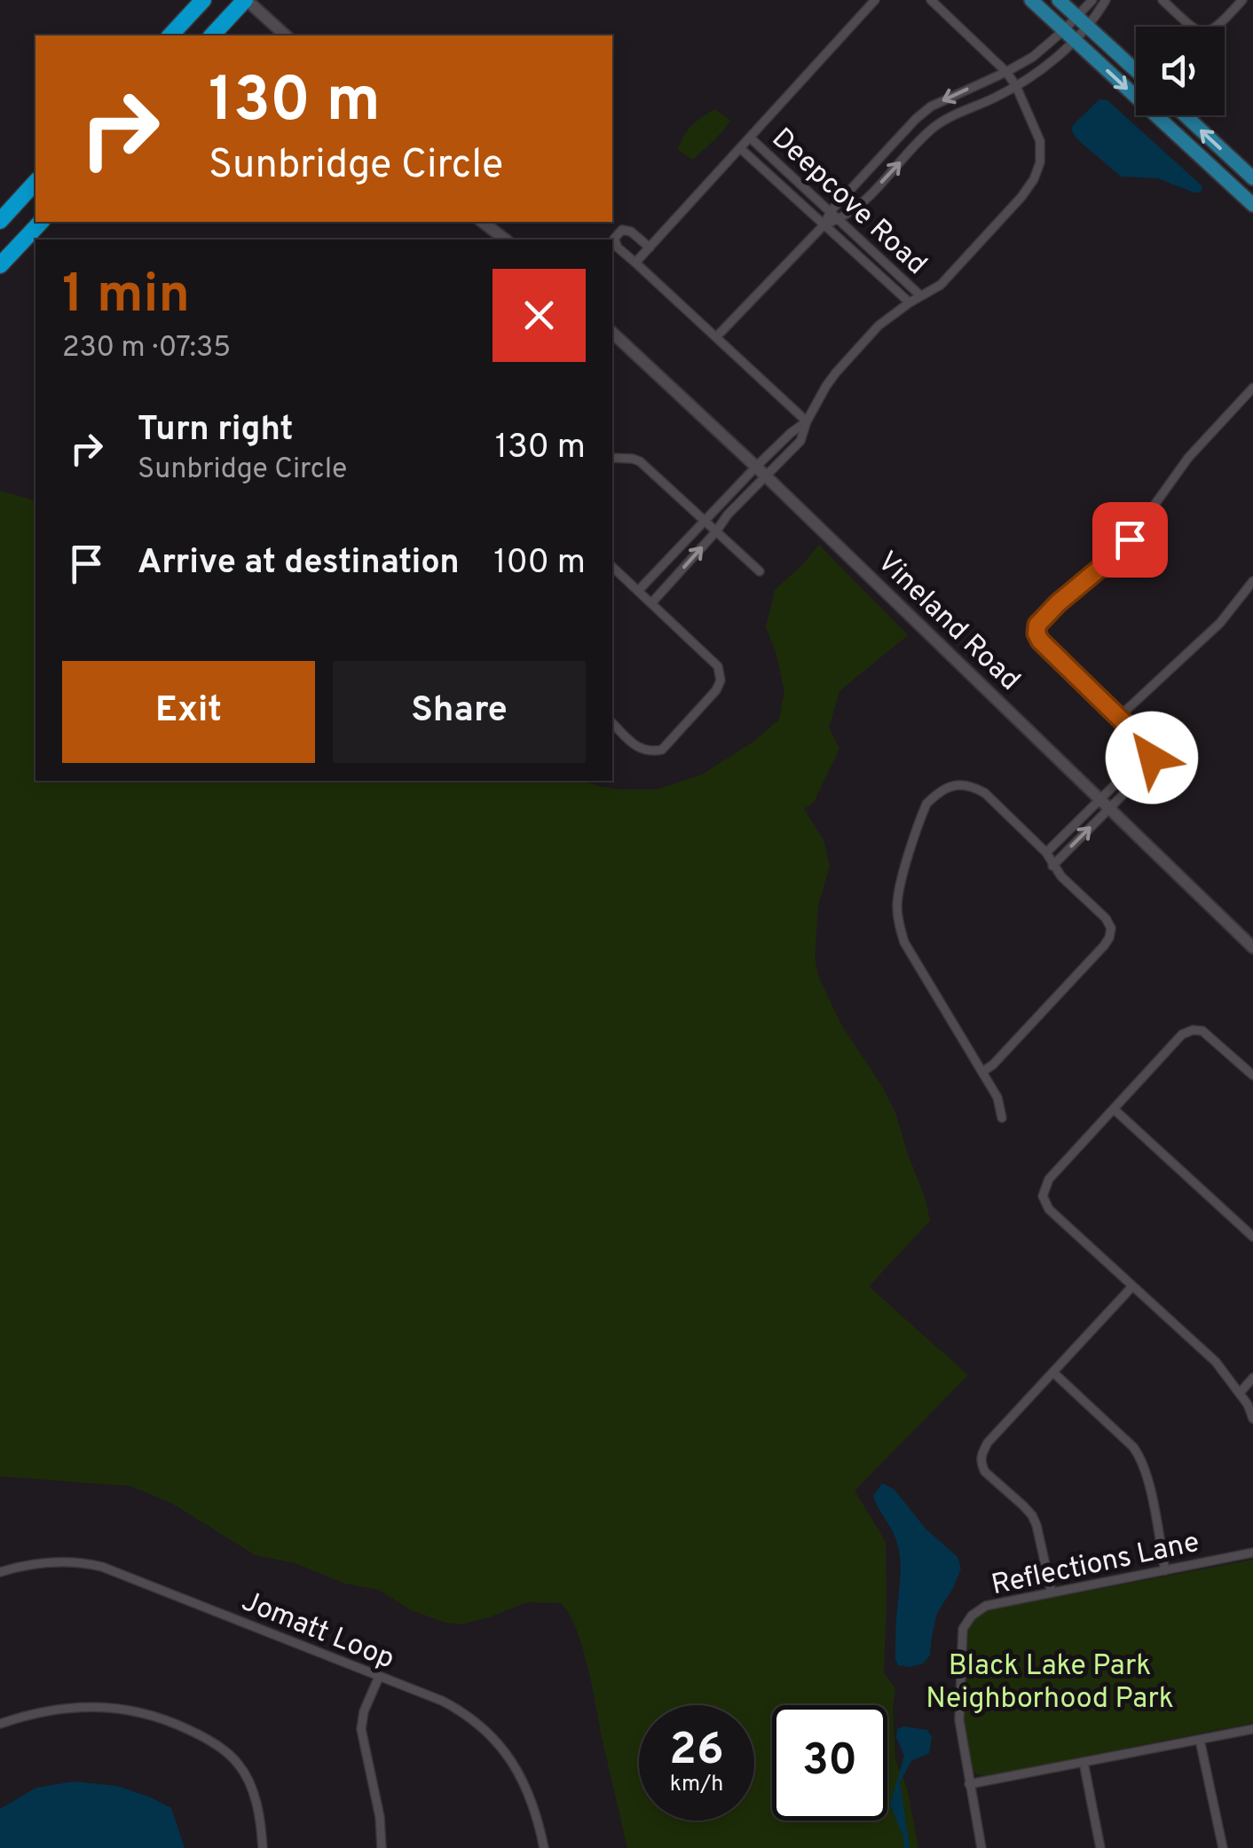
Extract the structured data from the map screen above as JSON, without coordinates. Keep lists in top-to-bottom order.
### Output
{
  "streets": {
    "main road": ["Vineland Road"],
    "street": ["Deepcove Road", "Reflections Lane", "Jomatt Loop"]
  },
  "parks": ["Black Lake Park Neighborhood Park"],
  "page": {
    "turn": ["130 m", "Sunbridge Circle"],
    "heading": ["1 min", "230 m · 07:35"],
    "list": [
      {
        "name": "Turn right",
        "note": "Sunbridge Circle",
        "value": "130 m"
      },
      {
        "name": "Arrive at destination",
        "value": "100 m"
      }
    ],
    "buttons": ["Exit", "Share"],
    "speed": "26 km/h",
    "limit": "30"
  }
}
